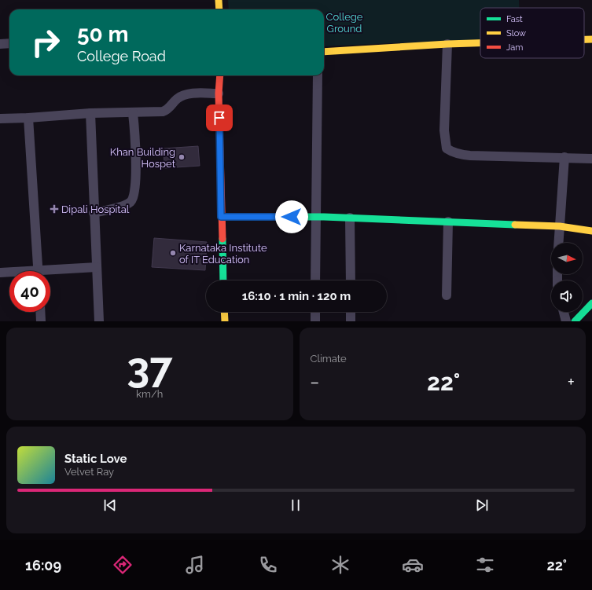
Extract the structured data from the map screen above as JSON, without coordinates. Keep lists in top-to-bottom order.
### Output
{
  "parks": ["College Ground"],
  "places": {
    "other": ["Khan Building Hospet", "Karnataka Institute of IT Education"],
    "health": ["Dipali Hospital"]
  },
  "legend": ["Fast", "Slow", "Jam"],
  "north": "right",
  "page": {
    "turn": ["50 m", "College Road"],
    "limit": "40",
    "trip": "16:10 · 1 min · 120 m",
    "tile": [
      ["37", "km/h"],
      "Climate"
    ],
    "heat": ["−", "22°", "+"],
    "song": ["Static Love", "Velvet Ray"],
    "tabs": ["16:09", "22°"]
  }
}
